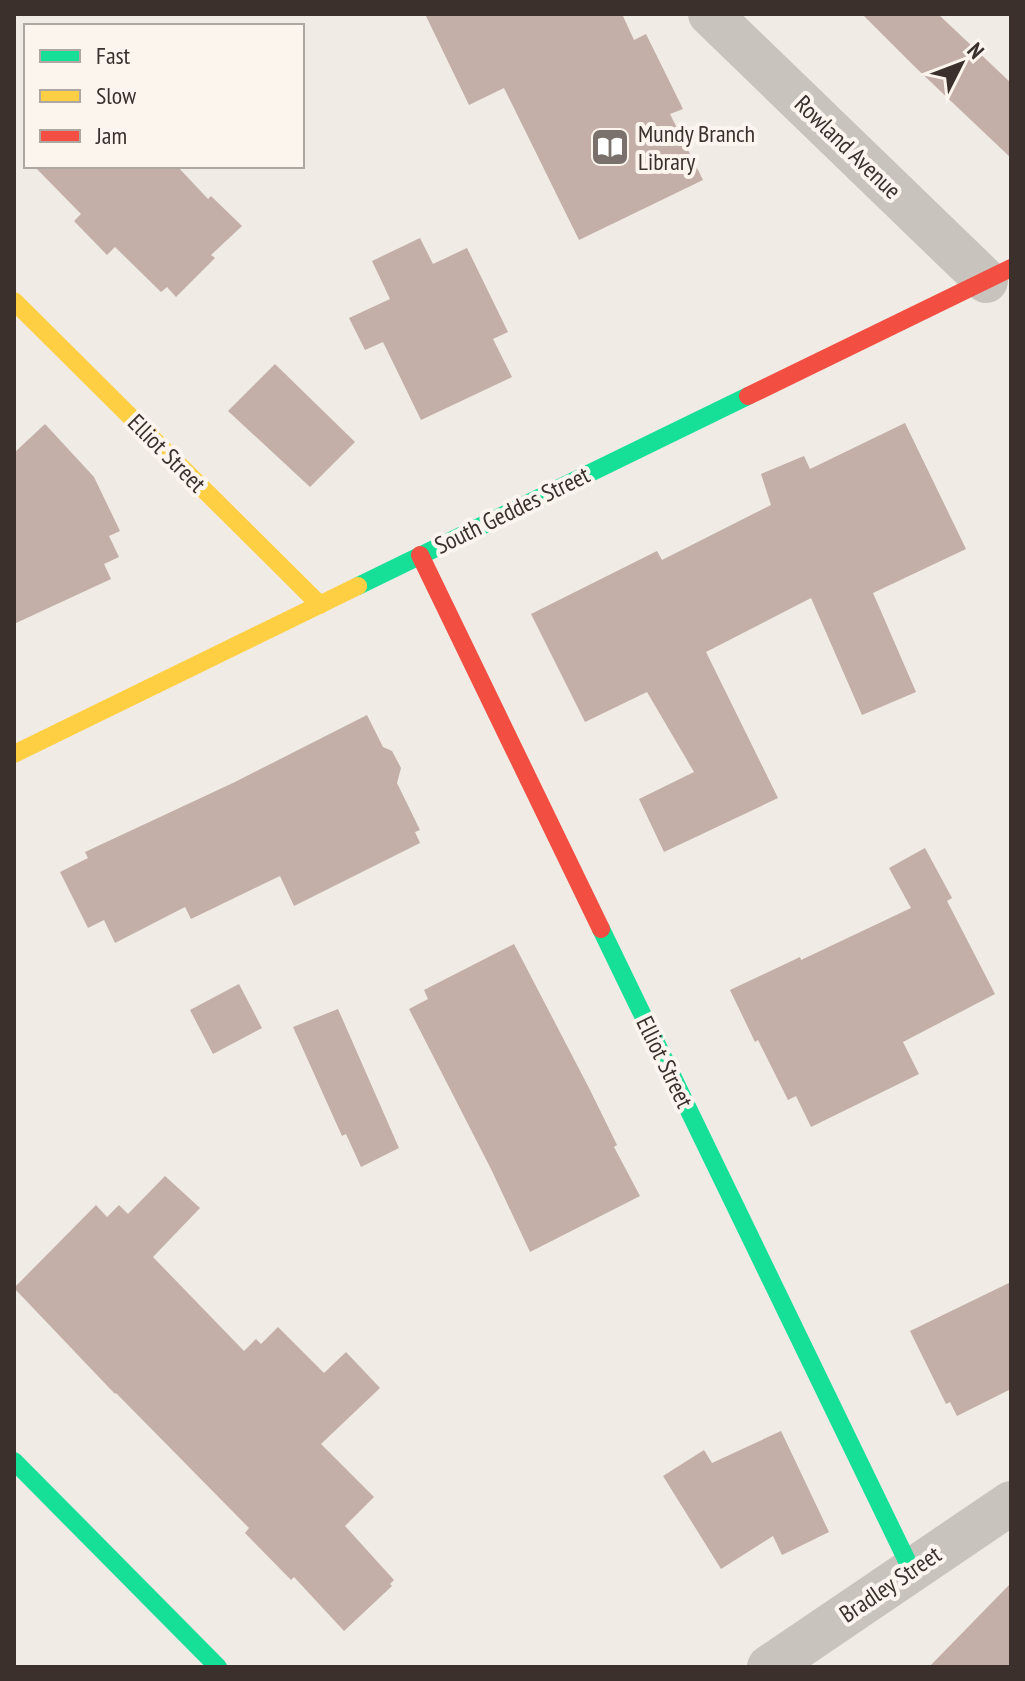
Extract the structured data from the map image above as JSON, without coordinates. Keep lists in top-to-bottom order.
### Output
{
  "streets": {
    "street": [
      "Rowland Avenue",
      "Elliot Street",
      "South Geddes Street",
      "Bradley Street"
    ]
  },
  "crossings": [
    ["Rowland Avenue", "South Geddes Street"],
    ["Elliot Street", "South Geddes Street"],
    ["Elliot Street", "Bradley Street"]
  ],
  "places": {
    "library": ["Mundy Branch Library"]
  },
  "legend": ["Fast", "Slow", "Jam"],
  "north": "top right"
}
